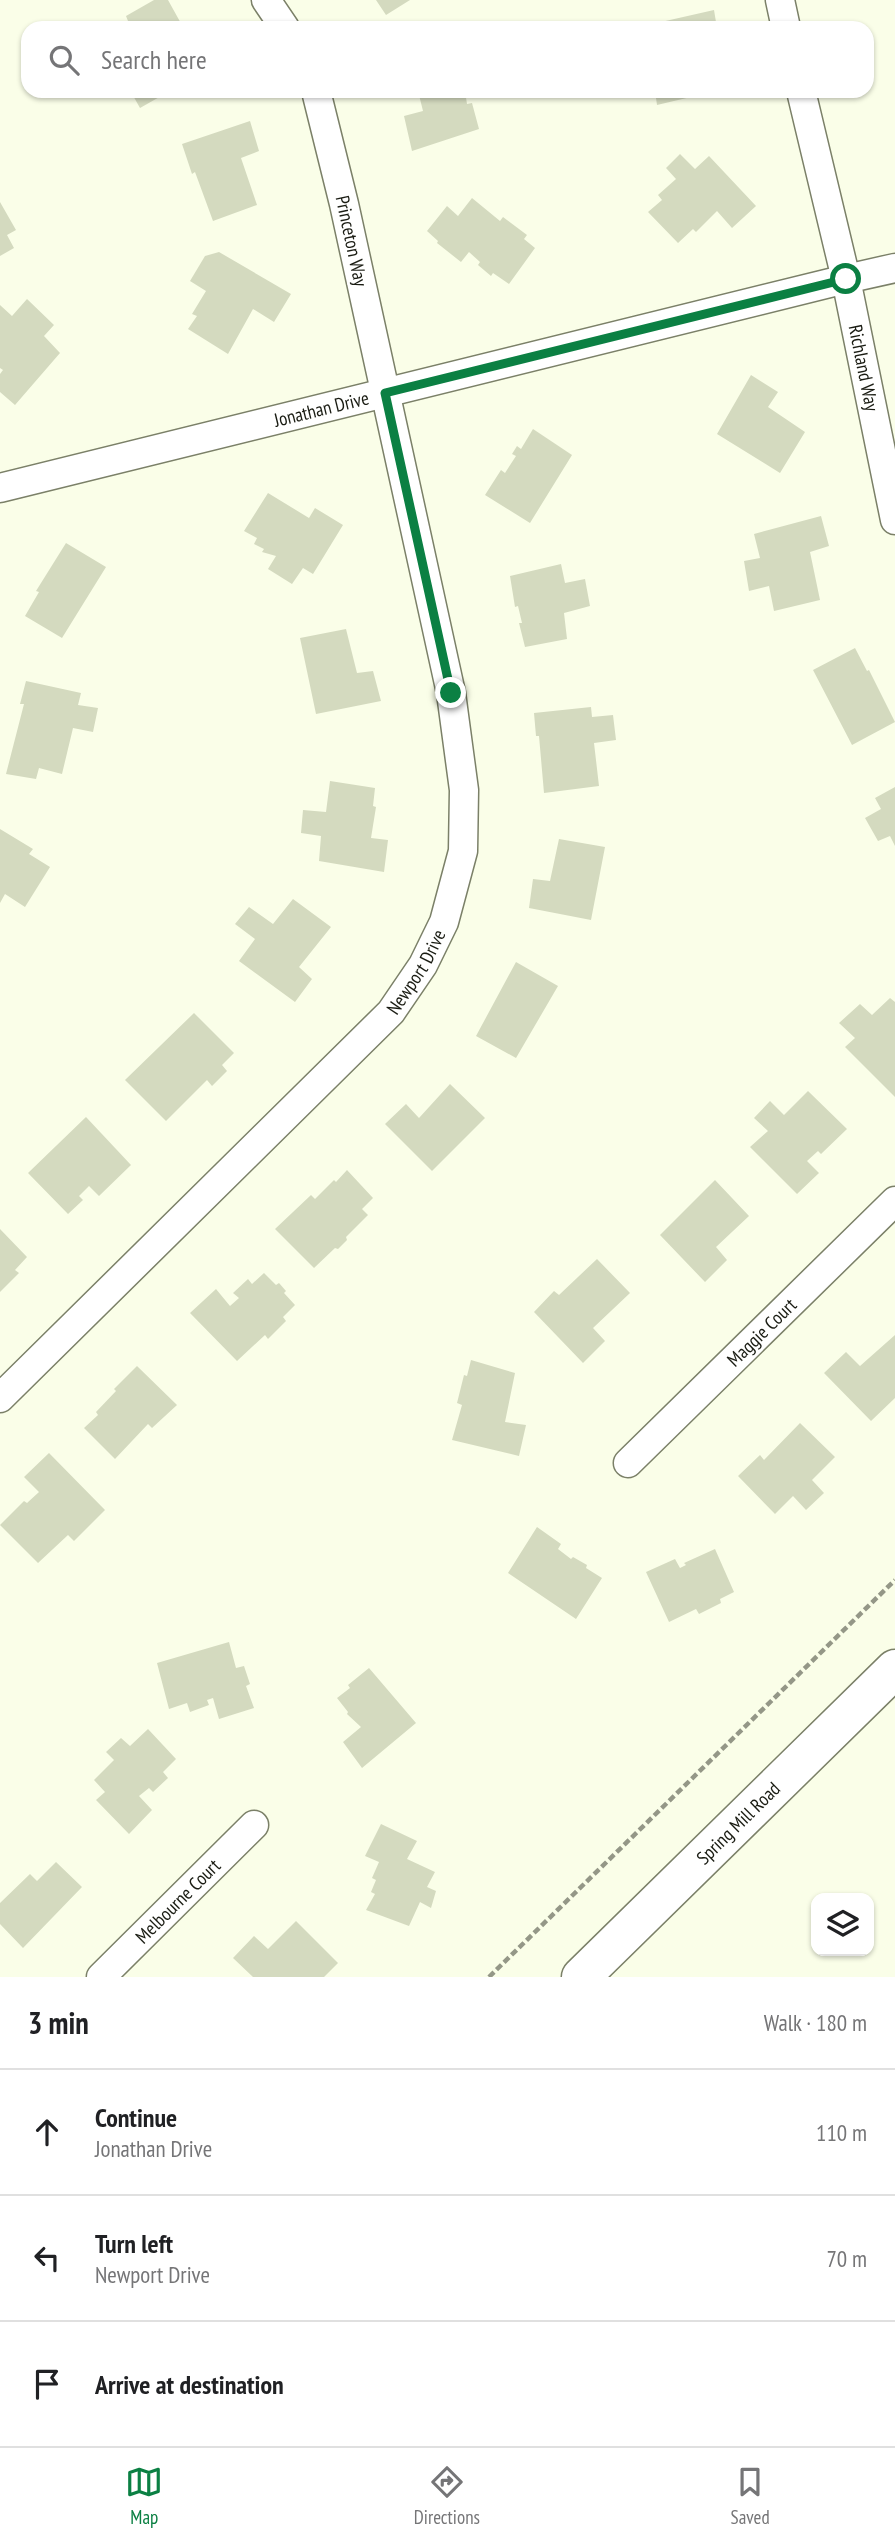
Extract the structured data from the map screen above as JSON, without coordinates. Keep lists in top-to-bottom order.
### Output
{
  "streets": {
    "street": [
      "Princeton Way",
      "Richland Way",
      "Jonathan Drive",
      "Newport Drive",
      "Maggie Court",
      "Spring Mill Road",
      "Melbourne Court"
    ]
  },
  "crossings": [
    ["Princeton Way", "Jonathan Drive"],
    ["Princeton Way", "Newport Drive"],
    ["Richland Way", "Jonathan Drive"],
    ["Jonathan Drive", "Newport Drive"]
  ],
  "page": {
    "search": "Search here",
    "heading": ["3 min", "Walk · 180 m"],
    "list": [
      ["Continue", "Jonathan Drive", "110 m"],
      ["Turn left", "Newport Drive", "70 m"],
      "Arrive at destination"
    ],
    "nav": ["Map", "Directions", "Saved"]
  }
}
